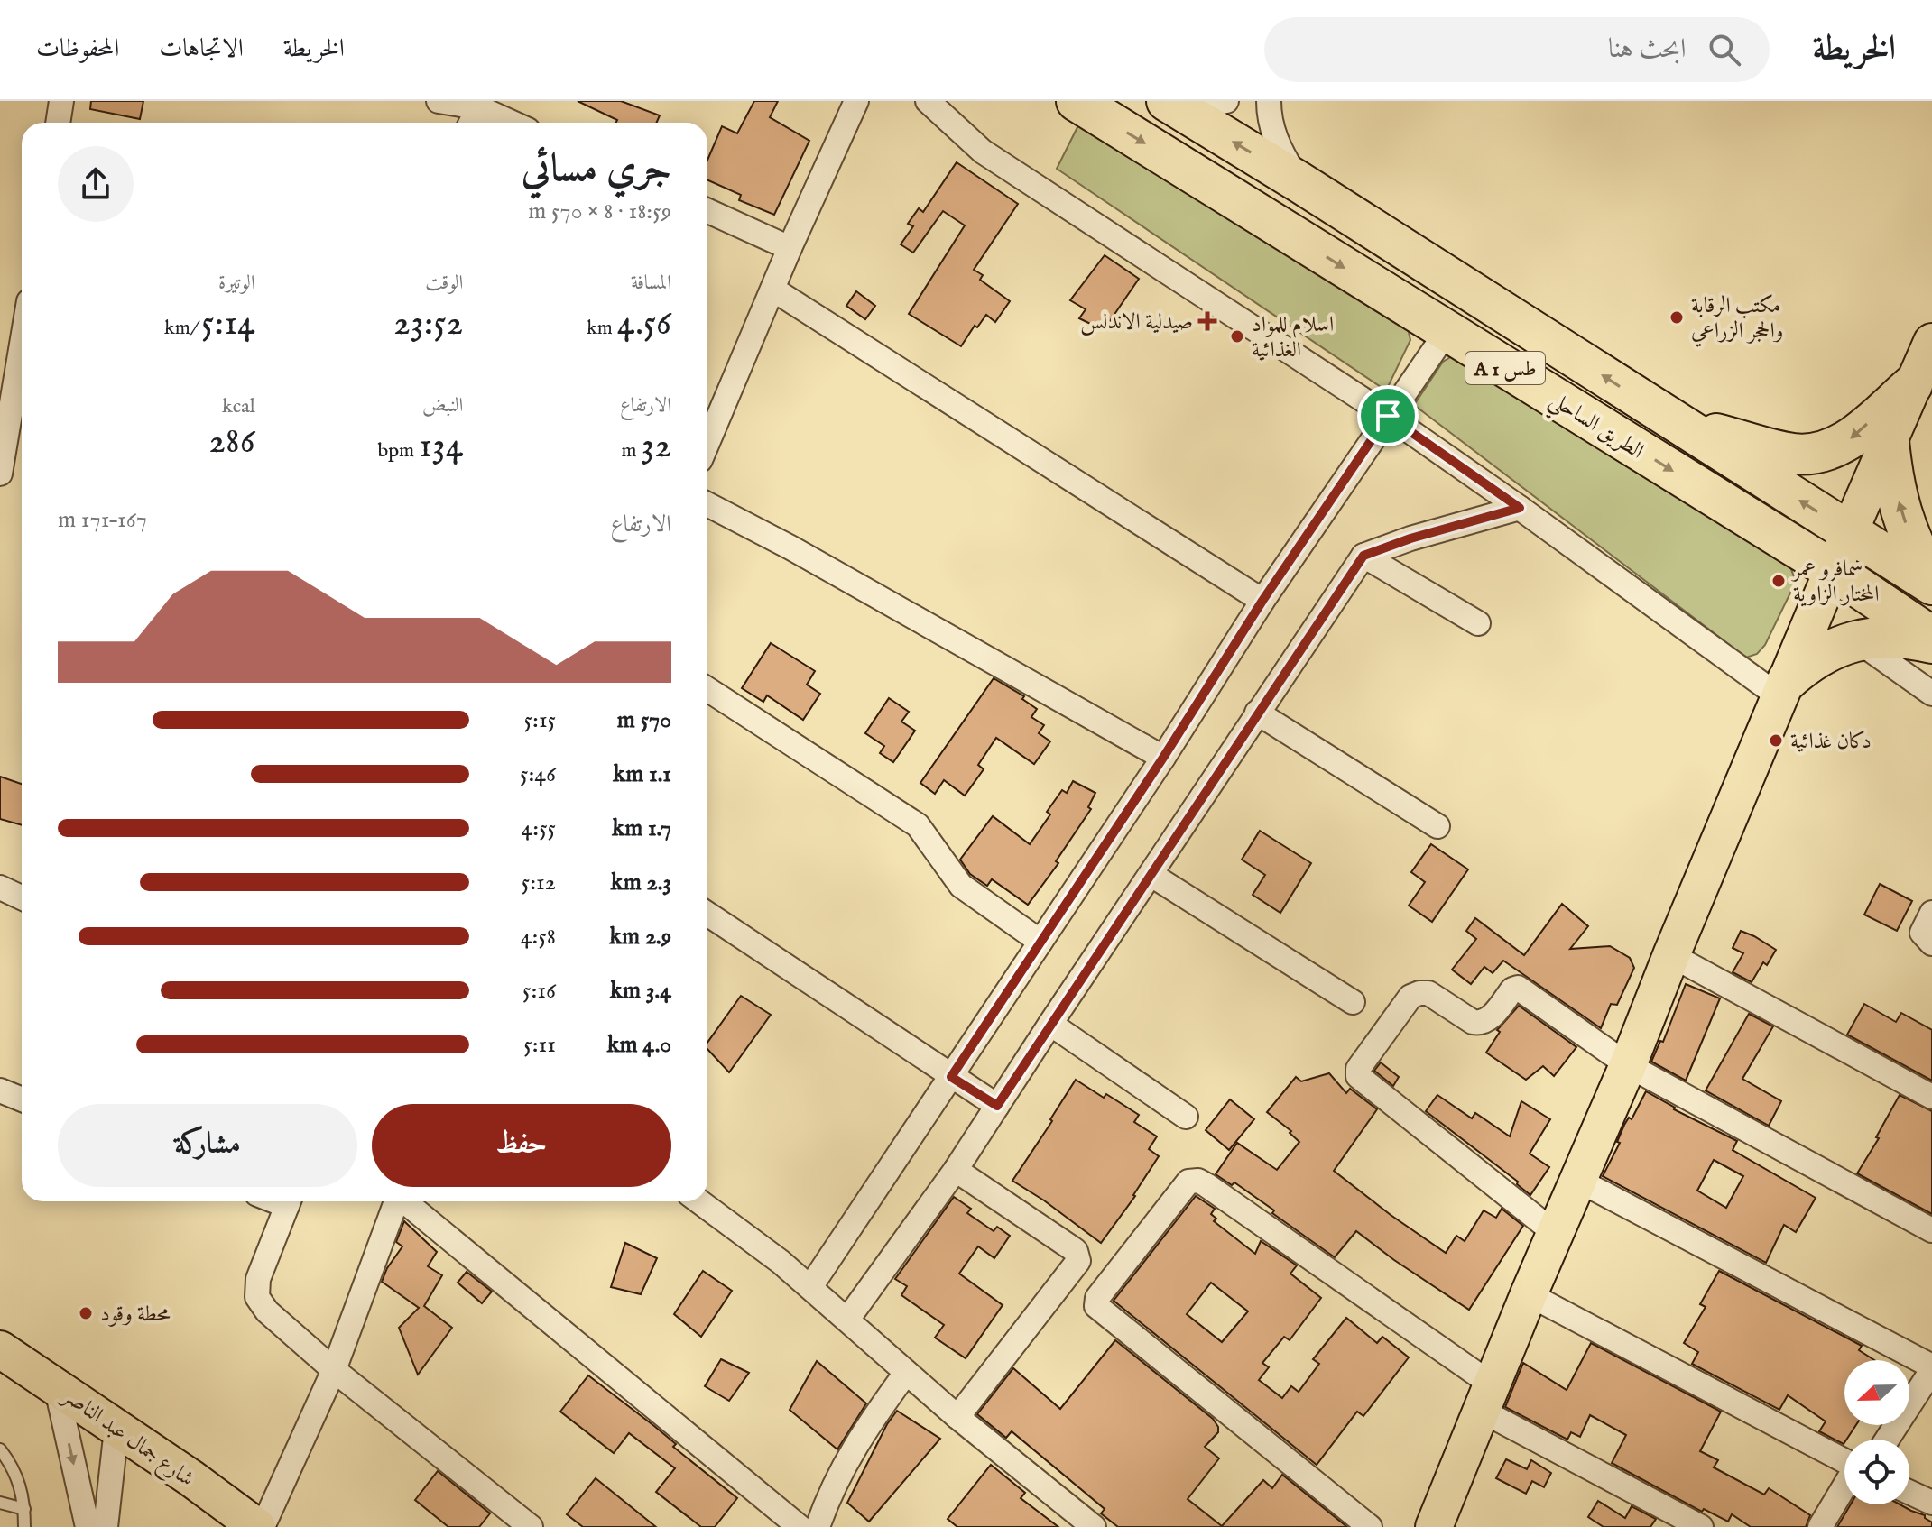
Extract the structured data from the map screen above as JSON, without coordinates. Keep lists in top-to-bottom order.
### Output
{
  "streets": {
    "highway": ["A 1 طس", "الطريق الساحلي"],
    "main road": ["شارع جمال عبد الناصر"]
  },
  "places": {
    "other": [
      "مكتب الرقابة والحجر الزراعي",
      "اسلام للمواد الغذائية",
      "سمافرو عمر المختار الزاوية",
      "دكان غذائية",
      "محطة وقود"
    ],
    "health": ["صيدلية الاندلس"]
  },
  "north": "left",
  "page": {
    "header": "الخريطة",
    "search": "ابحث هنا",
    "nav": ["الخريطة", "الاتجاهات", "المحفوظات"],
    "heading": ["جري مسائي", "18:59 · 8 × 570 m"],
    "stats": [
      ["المسافة", "4.56 km"],
      ["الوقت", "23:52"],
      ["الوتيرة", "5:14 /km"],
      ["الارتفاع", "32 m"],
      ["النبض", "134 bpm"],
      ["kcal", "286"]
    ],
    "chart": ["الارتفاع", "167–171 m"],
    "list": [
      {
        "name": "570 m",
        "note": "5:15"
      },
      {
        "name": "1.1 km",
        "note": "5:46"
      },
      {
        "name": "1.7 km",
        "note": "4:55"
      },
      {
        "name": "2.3 km",
        "note": "5:12"
      },
      {
        "name": "2.9 km",
        "note": "4:58"
      },
      {
        "name": "3.4 km",
        "note": "5:16"
      },
      {
        "name": "4.0 km",
        "note": "5:11"
      }
    ],
    "buttons": ["حفظ", "مشاركة"]
  }
}
